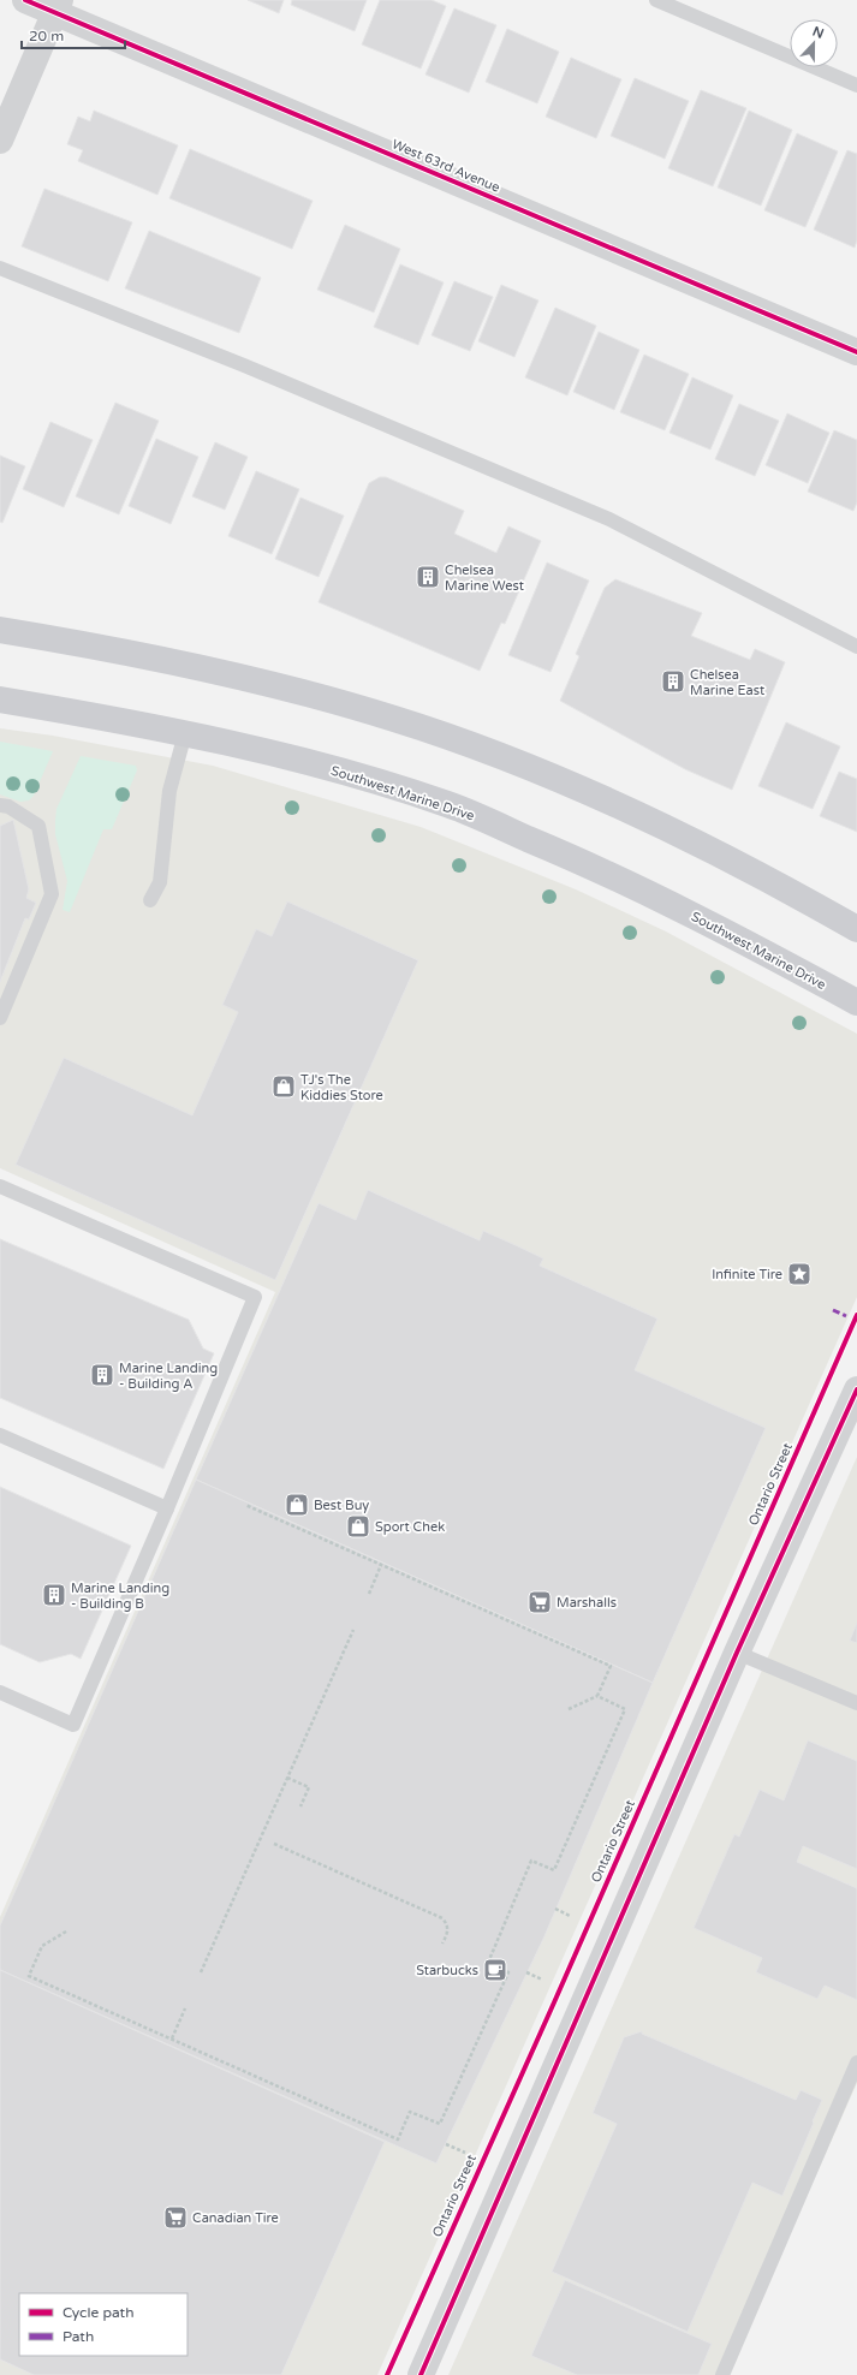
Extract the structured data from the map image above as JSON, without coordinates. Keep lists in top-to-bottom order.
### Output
{
  "streets": {
    "main road": ["Southwest Marine Drive"],
    "street": ["West 63rd Avenue"],
    "cycle path": ["Ontario Street"]
  },
  "places": {
    "building": [
      "Chelsea Marine West",
      "Chelsea Marine East",
      "Marine Landing - Building A",
      "Marine Landing - Building B"
    ],
    "shop": ["TJ's The Kiddies Store", "Best Buy", "Sport Chek"],
    "place": ["Infinite Tire"],
    "supermarket": ["Marshalls", "Canadian Tire"],
    "cafe": ["Starbucks"]
  },
  "legend": ["Cycle path", "Path"],
  "scale_bar": "20 m",
  "north": "top"
}
